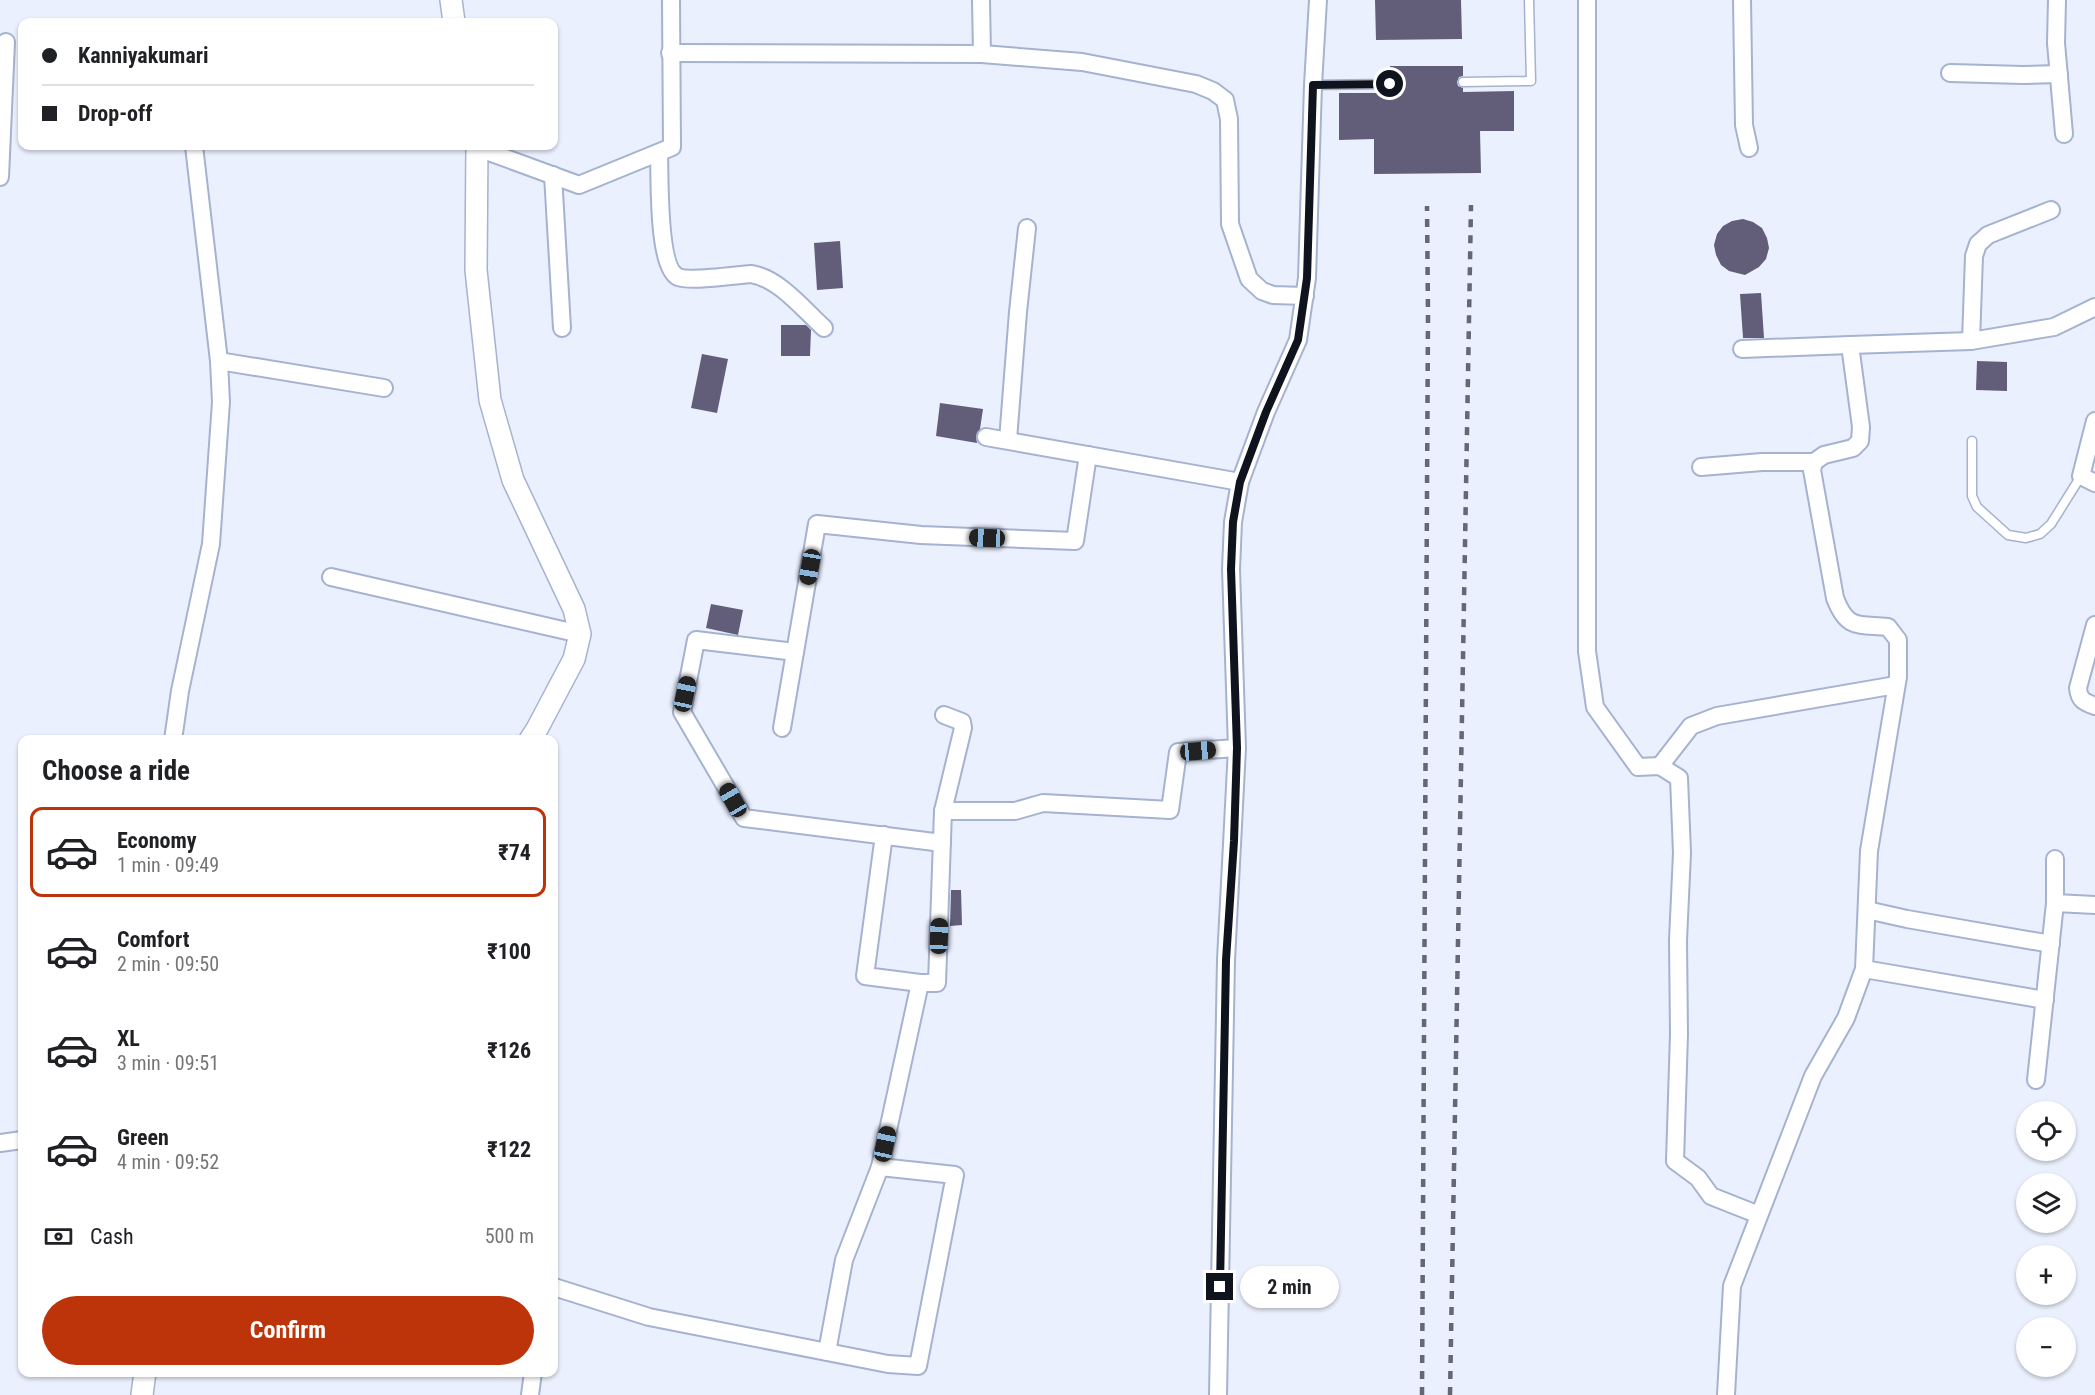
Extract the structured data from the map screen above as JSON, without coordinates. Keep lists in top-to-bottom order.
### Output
{
  "page": {
    "banner": ["Kanniyakumari", "Drop-off"],
    "heading": "Choose a ride",
    "list": [
      {
        "name": "Economy",
        "note": "1 min · 09:49",
        "value": "₹74"
      },
      {
        "name": "Comfort",
        "note": "2 min · 09:50",
        "value": "₹100"
      },
      {
        "name": "XL",
        "note": "3 min · 09:51",
        "value": "₹126"
      },
      {
        "name": "Green",
        "note": "4 min · 09:52",
        "value": "₹122"
      }
    ],
    "map_buttons": ["+", "−"],
    "pay": ["Cash", "500 m"],
    "bubble": "2 min",
    "buttons": "Confirm"
  }
}
